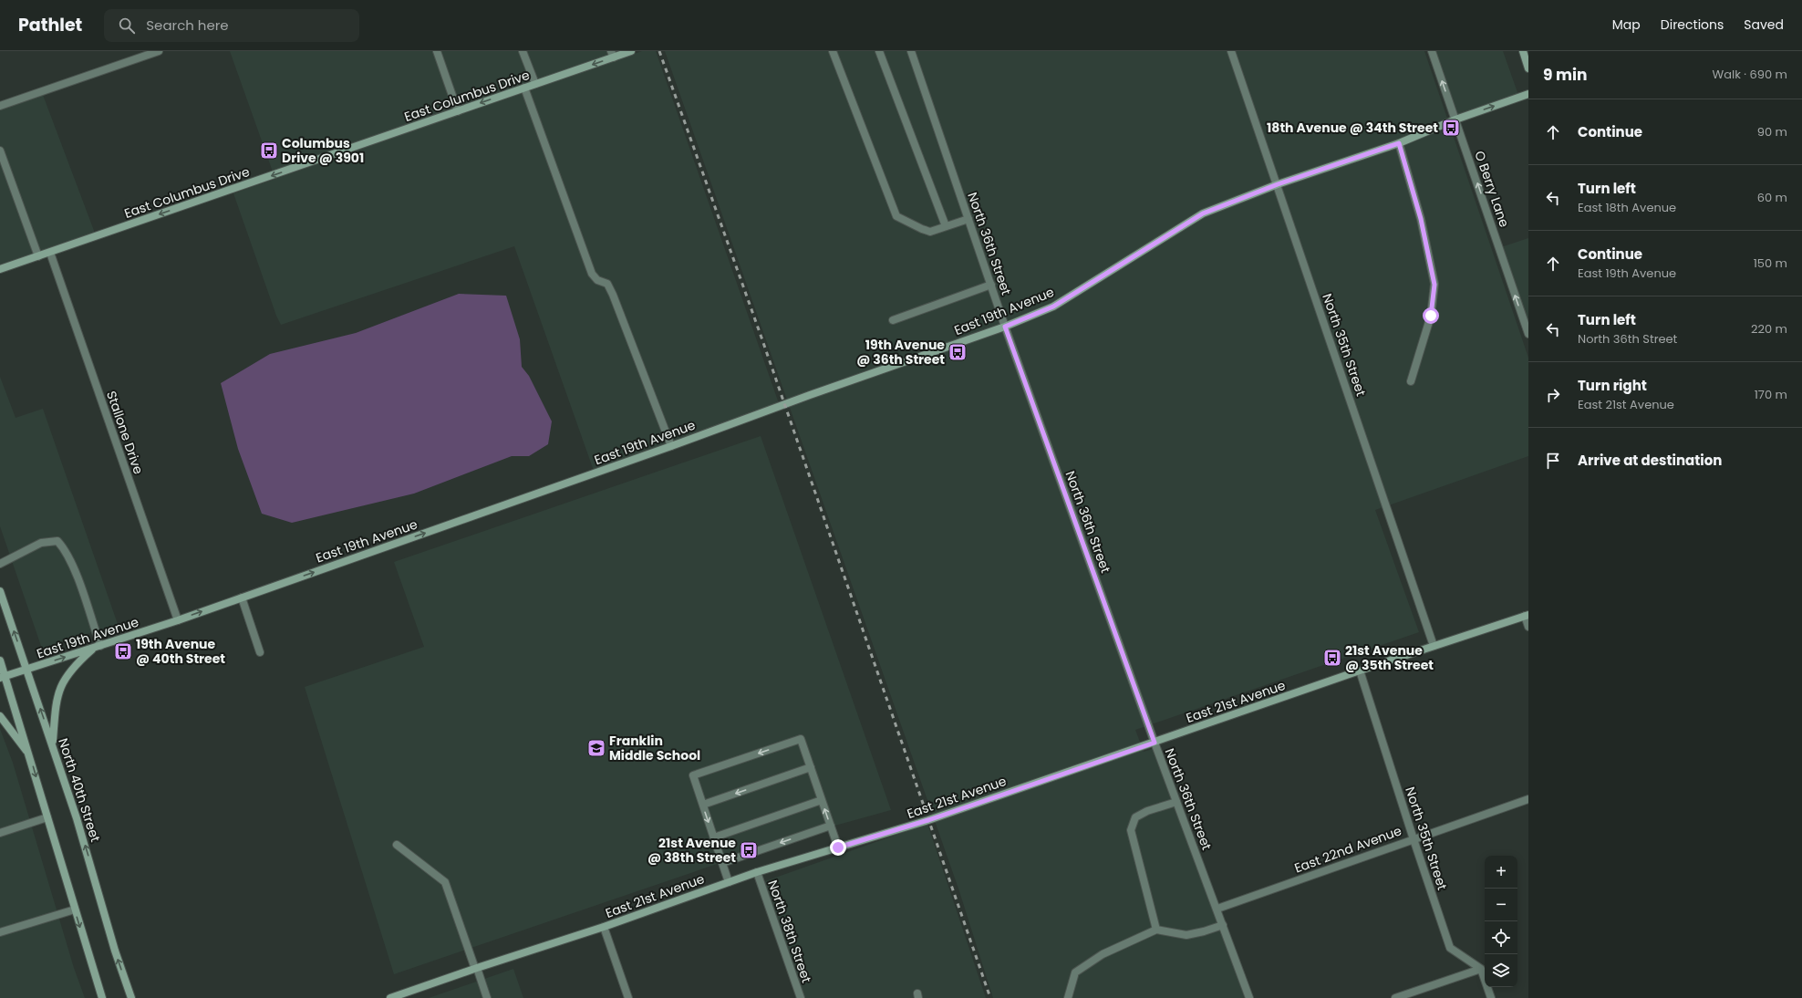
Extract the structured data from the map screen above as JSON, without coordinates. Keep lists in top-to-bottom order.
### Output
{
  "streets": {
    "main road": [
      "East Columbus Drive",
      "East 19th Avenue",
      "East 21st Avenue",
      "North 40th Street"
    ],
    "street": [
      "O Berry Lane",
      "North 36th Street",
      "North 35th Street",
      "Stallone Drive",
      "East 22nd Avenue",
      "North 38th Street"
    ]
  },
  "crossings": [
    ["East Columbus Drive", "Stallone Drive"],
    ["O Berry Lane", "East 19th Avenue"],
    ["North 36th Street", "East 19th Avenue"],
    ["North 36th Street", "East 21st Avenue"],
    ["North 36th Street", "East 22nd Avenue"],
    ["East 19th Avenue", "North 35th Street"],
    ["East 19th Avenue", "Stallone Drive"],
    ["East 19th Avenue", "North 40th Street"],
    ["North 35th Street", "East 21st Avenue"],
    ["North 35th Street", "East 22nd Avenue"],
    ["East 21st Avenue", "North 38th Street"]
  ],
  "one_way": ["East Columbus Drive", "O Berry Lane", "East 19th Avenue"],
  "places": {
    "bus stop": [
      "18th Avenue @ 34th Street",
      "Columbus Drive @ 3901",
      "19th Avenue @ 36th Street",
      "19th Avenue @ 40th Street",
      "21st Avenue @ 35th Street",
      "21st Avenue @ 38th Street"
    ],
    "school or university": ["Franklin Middle School"]
  },
  "page": {
    "header": "Pathlet",
    "search": "Search here",
    "nav": ["Map", "Directions", "Saved"],
    "heading": ["9 min", "Walk · 690 m"],
    "list": [
      ["Continue", "90 m"],
      ["Turn left", "East 18th Avenue", "60 m"],
      ["Continue", "East 19th Avenue", "150 m"],
      ["Turn left", "North 36th Street", "220 m"],
      ["Turn right", "East 21st Avenue", "170 m"],
      "Arrive at destination"
    ],
    "map_buttons": ["+", "−"]
  }
}
